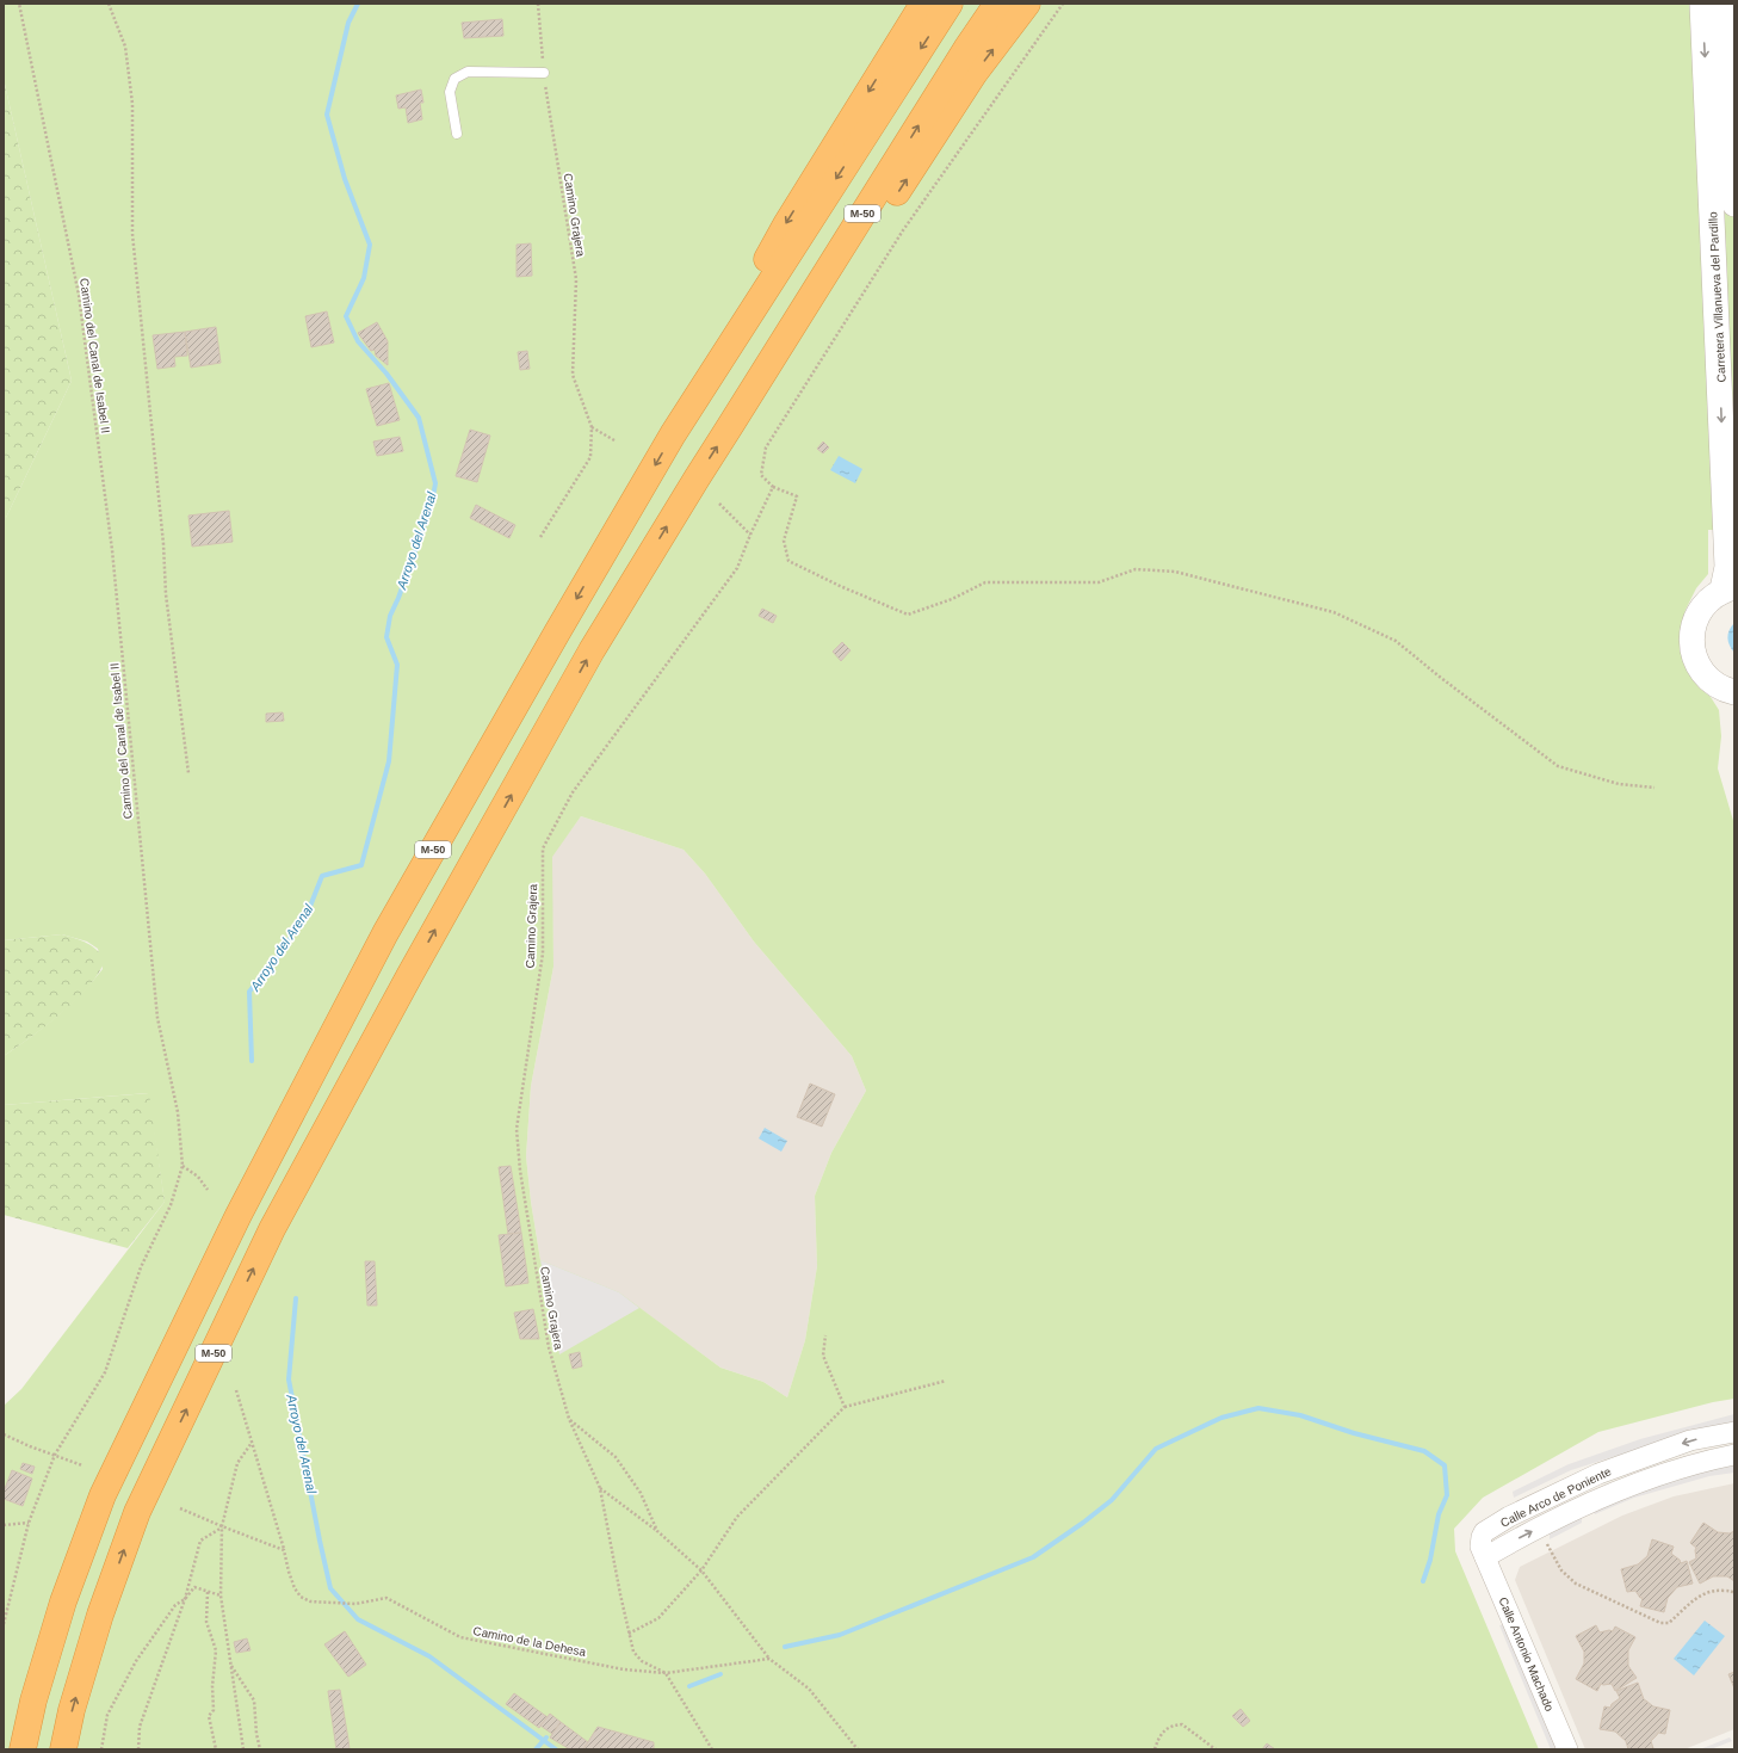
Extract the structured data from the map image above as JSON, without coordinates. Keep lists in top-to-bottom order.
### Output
{
  "streets": {
    "highway": ["M-50"],
    "street": ["Carretera Villanueva del Pardillo", "Calle Arco de Poniente", "Calle Antonio Machado"],
    "path": ["Camino Grajera", "Camino del Canal de Isabel II", "Camino de la Dehesa"]
  },
  "crossings": [
    ["Camino Grajera", "Camino de la Dehesa"],
    ["Calle Arco de Poniente", "Calle Antonio Machado"]
  ],
  "water": ["Arroyo del Arenal"]
}
